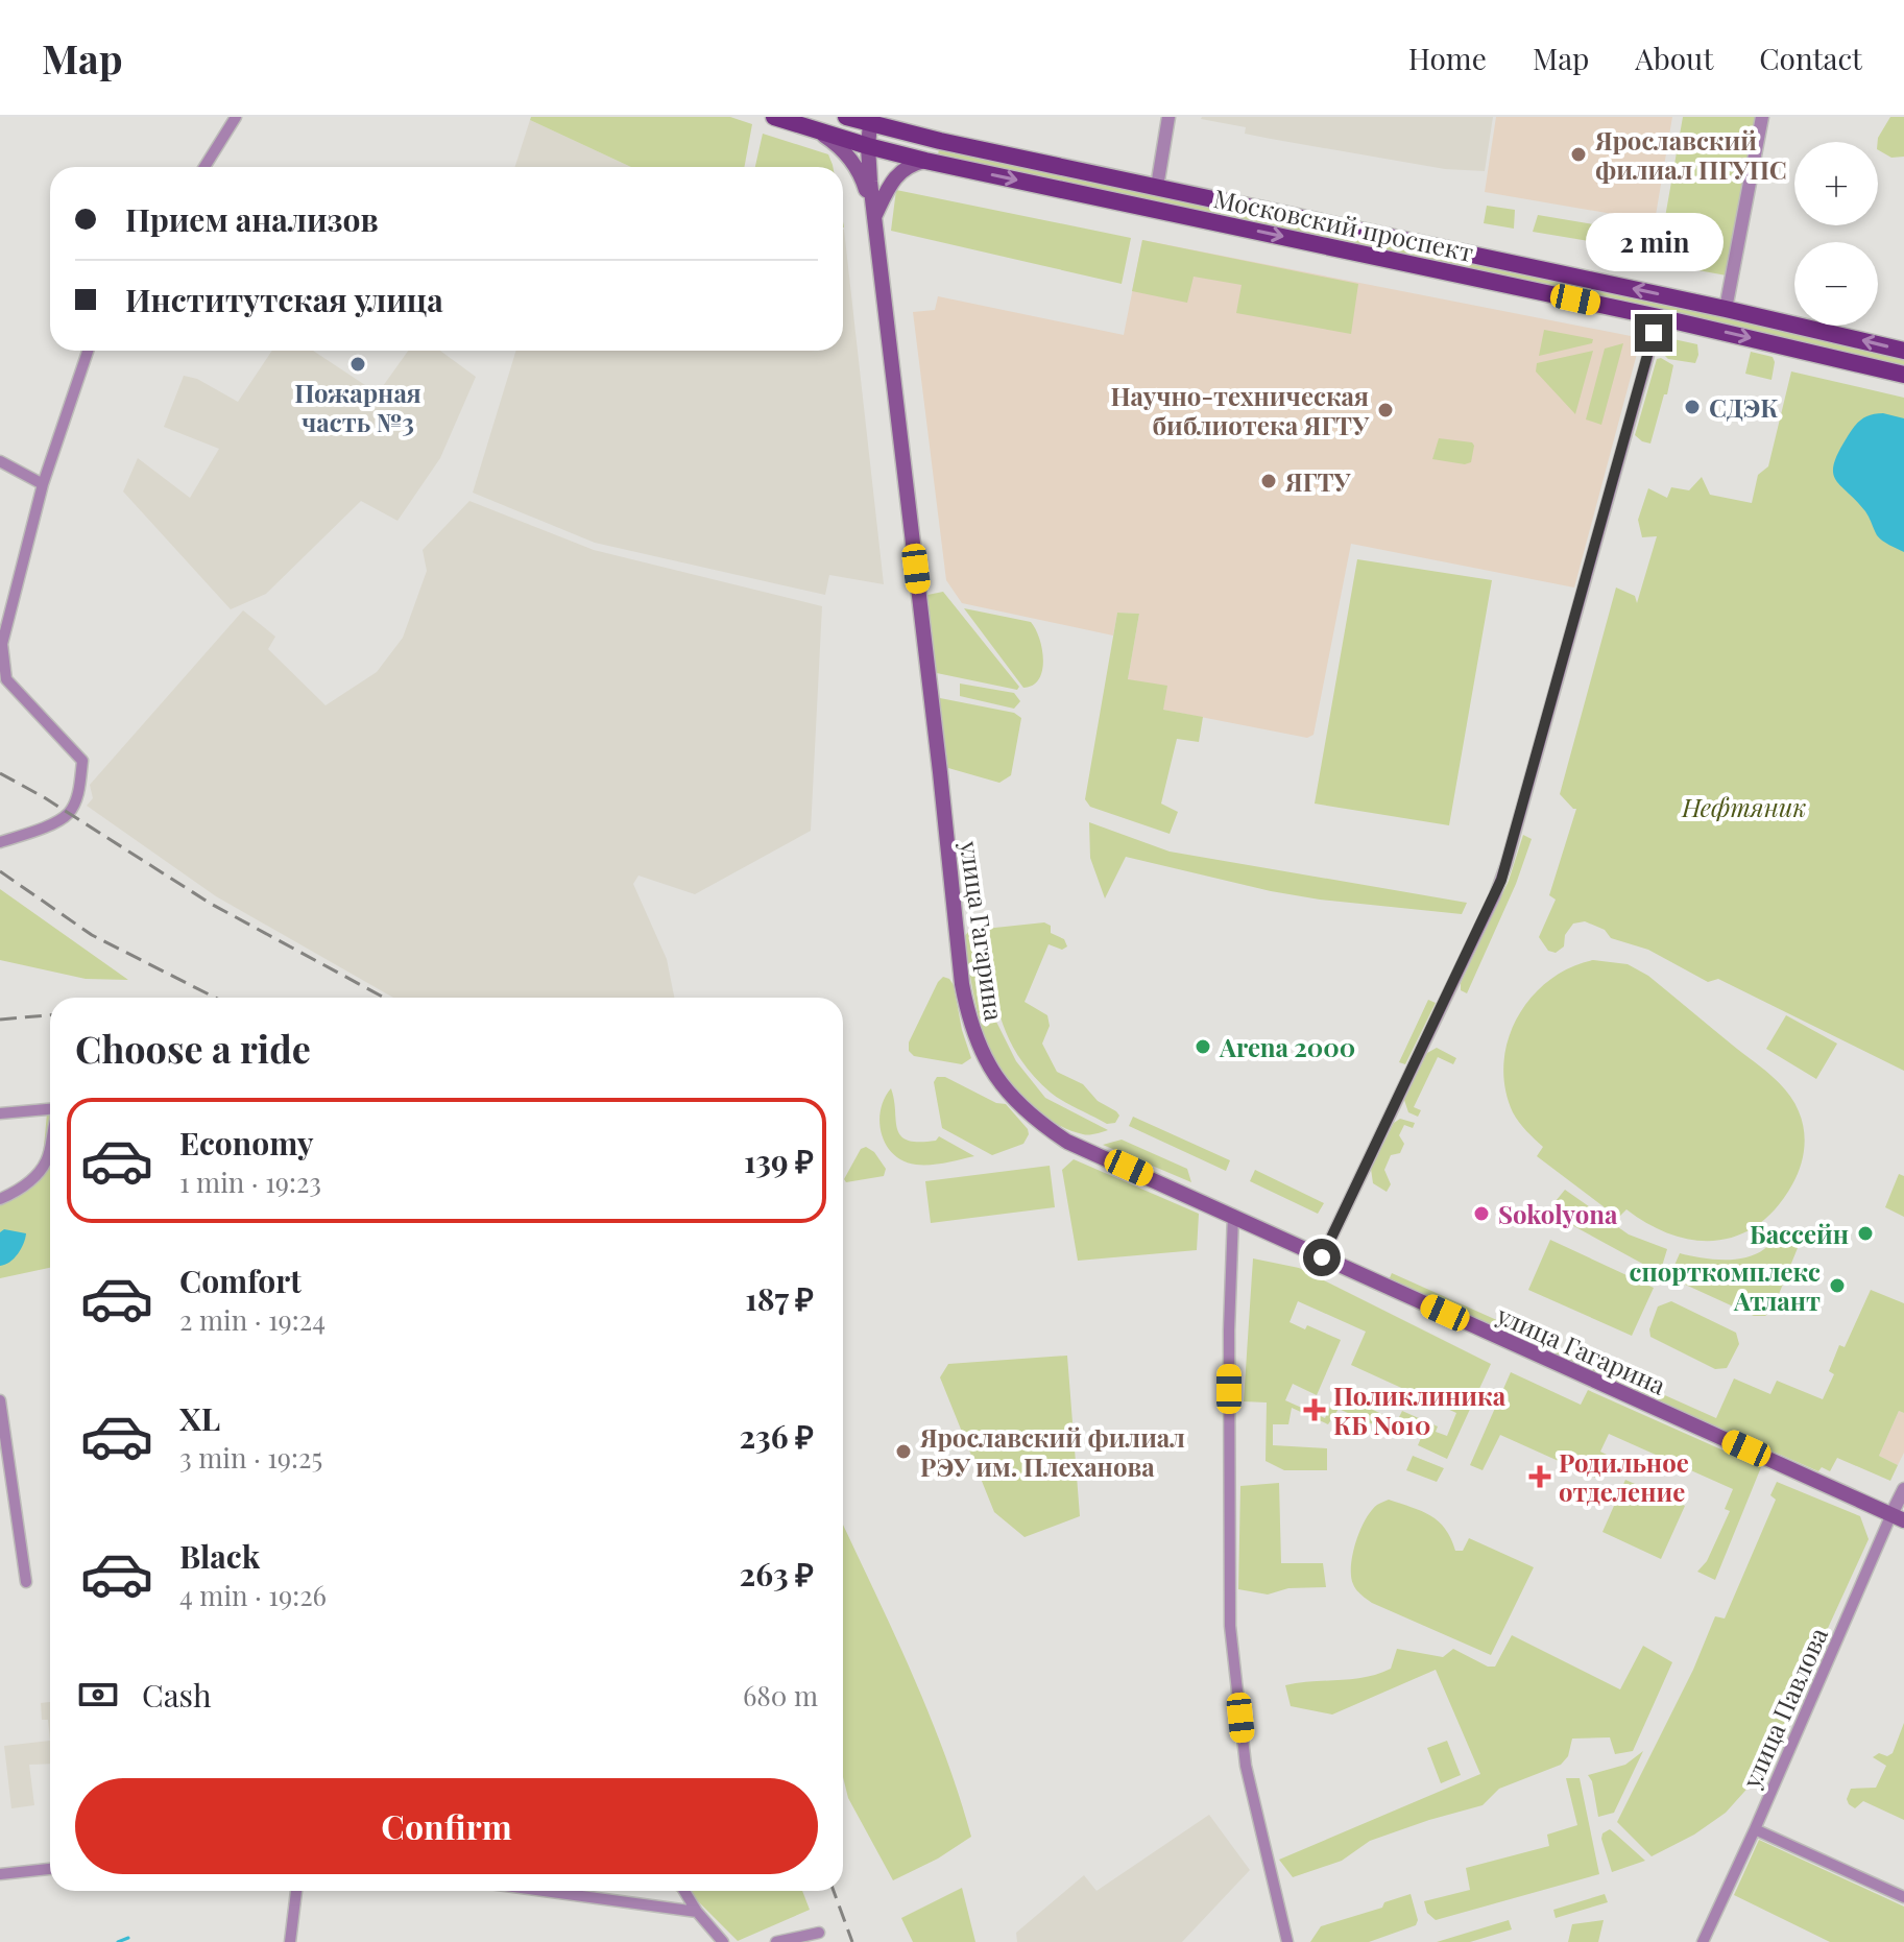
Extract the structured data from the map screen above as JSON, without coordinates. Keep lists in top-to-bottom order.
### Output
{
  "streets": {
    "main road": ["Московский проспект", "улица Гагарина"],
    "street": ["улица Павлова"]
  },
  "crossings": [
    ["Московский проспект", "улица Гагарина"],
    ["улица Гагарина", "улица Павлова"]
  ],
  "parks": ["Нефтяник"],
  "places": {
    "other": [
      "Ярославский филиал ПГУПС",
      "Пожарная часть №3",
      "СДЭК",
      "Научно-техническая библиотека ЯГТУ",
      "ЯГТУ",
      "Arena 2000",
      "Sokolyona",
      "Бассейн",
      "спорткомплекс Атлант",
      "Ярославский филиал РЭУ им. Плеханова"
    ],
    "health": ["Поликлиника КБ No10", "Родильное отделение"]
  },
  "page": {
    "header": "Map",
    "nav": [
      "Home",
      "Map",
      "About",
      "Contact"
    ],
    "map_buttons": ["+", "−"],
    "banner": ["Прием анализов", "Институтская улица"],
    "bubble": "2 min",
    "heading": "Choose a ride",
    "list": [
      {
        "name": "Economy",
        "note": "1 min · 19:23",
        "value": "139 ₽"
      },
      {
        "name": "Comfort",
        "note": "2 min · 19:24",
        "value": "187 ₽"
      },
      {
        "name": "XL",
        "note": "3 min · 19:25",
        "value": "236 ₽"
      },
      {
        "name": "Black",
        "note": "4 min · 19:26",
        "value": "263 ₽"
      }
    ],
    "pay": ["Cash", "680 m"],
    "buttons": "Confirm"
  }
}
